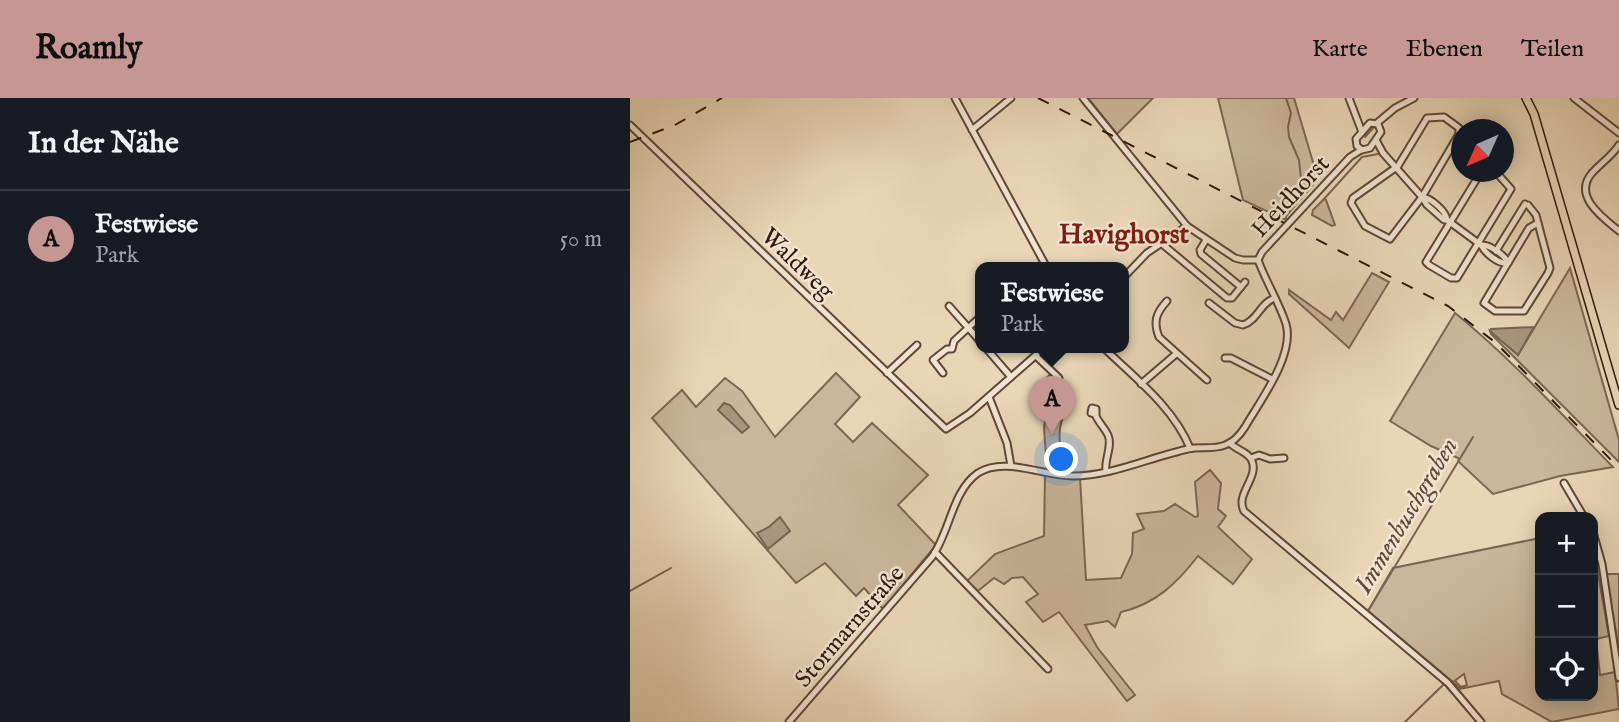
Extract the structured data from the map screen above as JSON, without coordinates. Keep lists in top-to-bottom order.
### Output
{
  "streets": {
    "street": ["Heidhorst", "Waldweg", "Stormarnstraße"]
  },
  "districts": ["Havighorst"],
  "water": ["Immenbuschgraben"],
  "north": "bottom left",
  "page": {
    "header": "Roamly",
    "nav": ["Karte", "Ebenen", "Teilen"],
    "heading": "In der Nähe",
    "list": [
      {
        "mark": "A",
        "name": "Festwiese",
        "note": "Park",
        "value": "50 m"
      }
    ],
    "popup": ["Festwiese", "Park"],
    "pins": "A",
    "map_buttons": ["+", "−"]
  }
}
